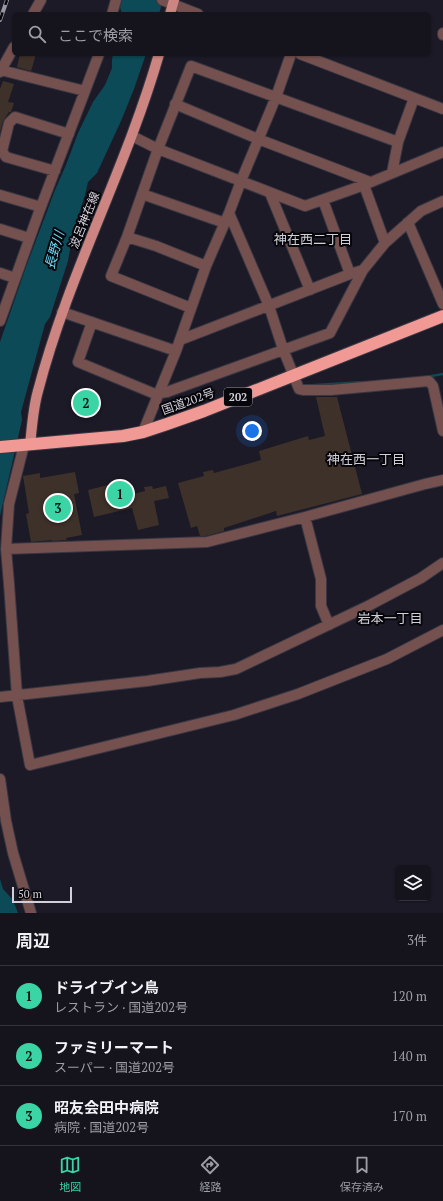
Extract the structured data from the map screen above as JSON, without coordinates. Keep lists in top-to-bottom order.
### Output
{
  "streets": {
    "highway": ["202", "国道202号"],
    "main road": ["波呂神在線"]
  },
  "crossings": [
    ["波呂神在線", "国道202号"]
  ],
  "districts": ["神在西二丁目", "神在西一丁目", "岩本一丁目"],
  "water": ["長野川"],
  "scale_bar": "50 m",
  "page": {
    "search": "ここで検索",
    "pins": ["2", "1", "3"],
    "scale": "50 m",
    "heading": ["周辺", "3件"],
    "list": [
      {
        "mark": "1",
        "name": "ドライブイン鳥",
        "note": "レストラン · 国道202号",
        "value": "120 m"
      },
      {
        "mark": "2",
        "name": "ファミリーマート",
        "note": "スーパー · 国道202号",
        "value": "140 m"
      },
      {
        "mark": "3",
        "name": "昭友会田中病院",
        "note": "病院 · 国道202号",
        "value": "170 m"
      }
    ],
    "nav": ["地図", "経路", "保存済み"]
  }
}
